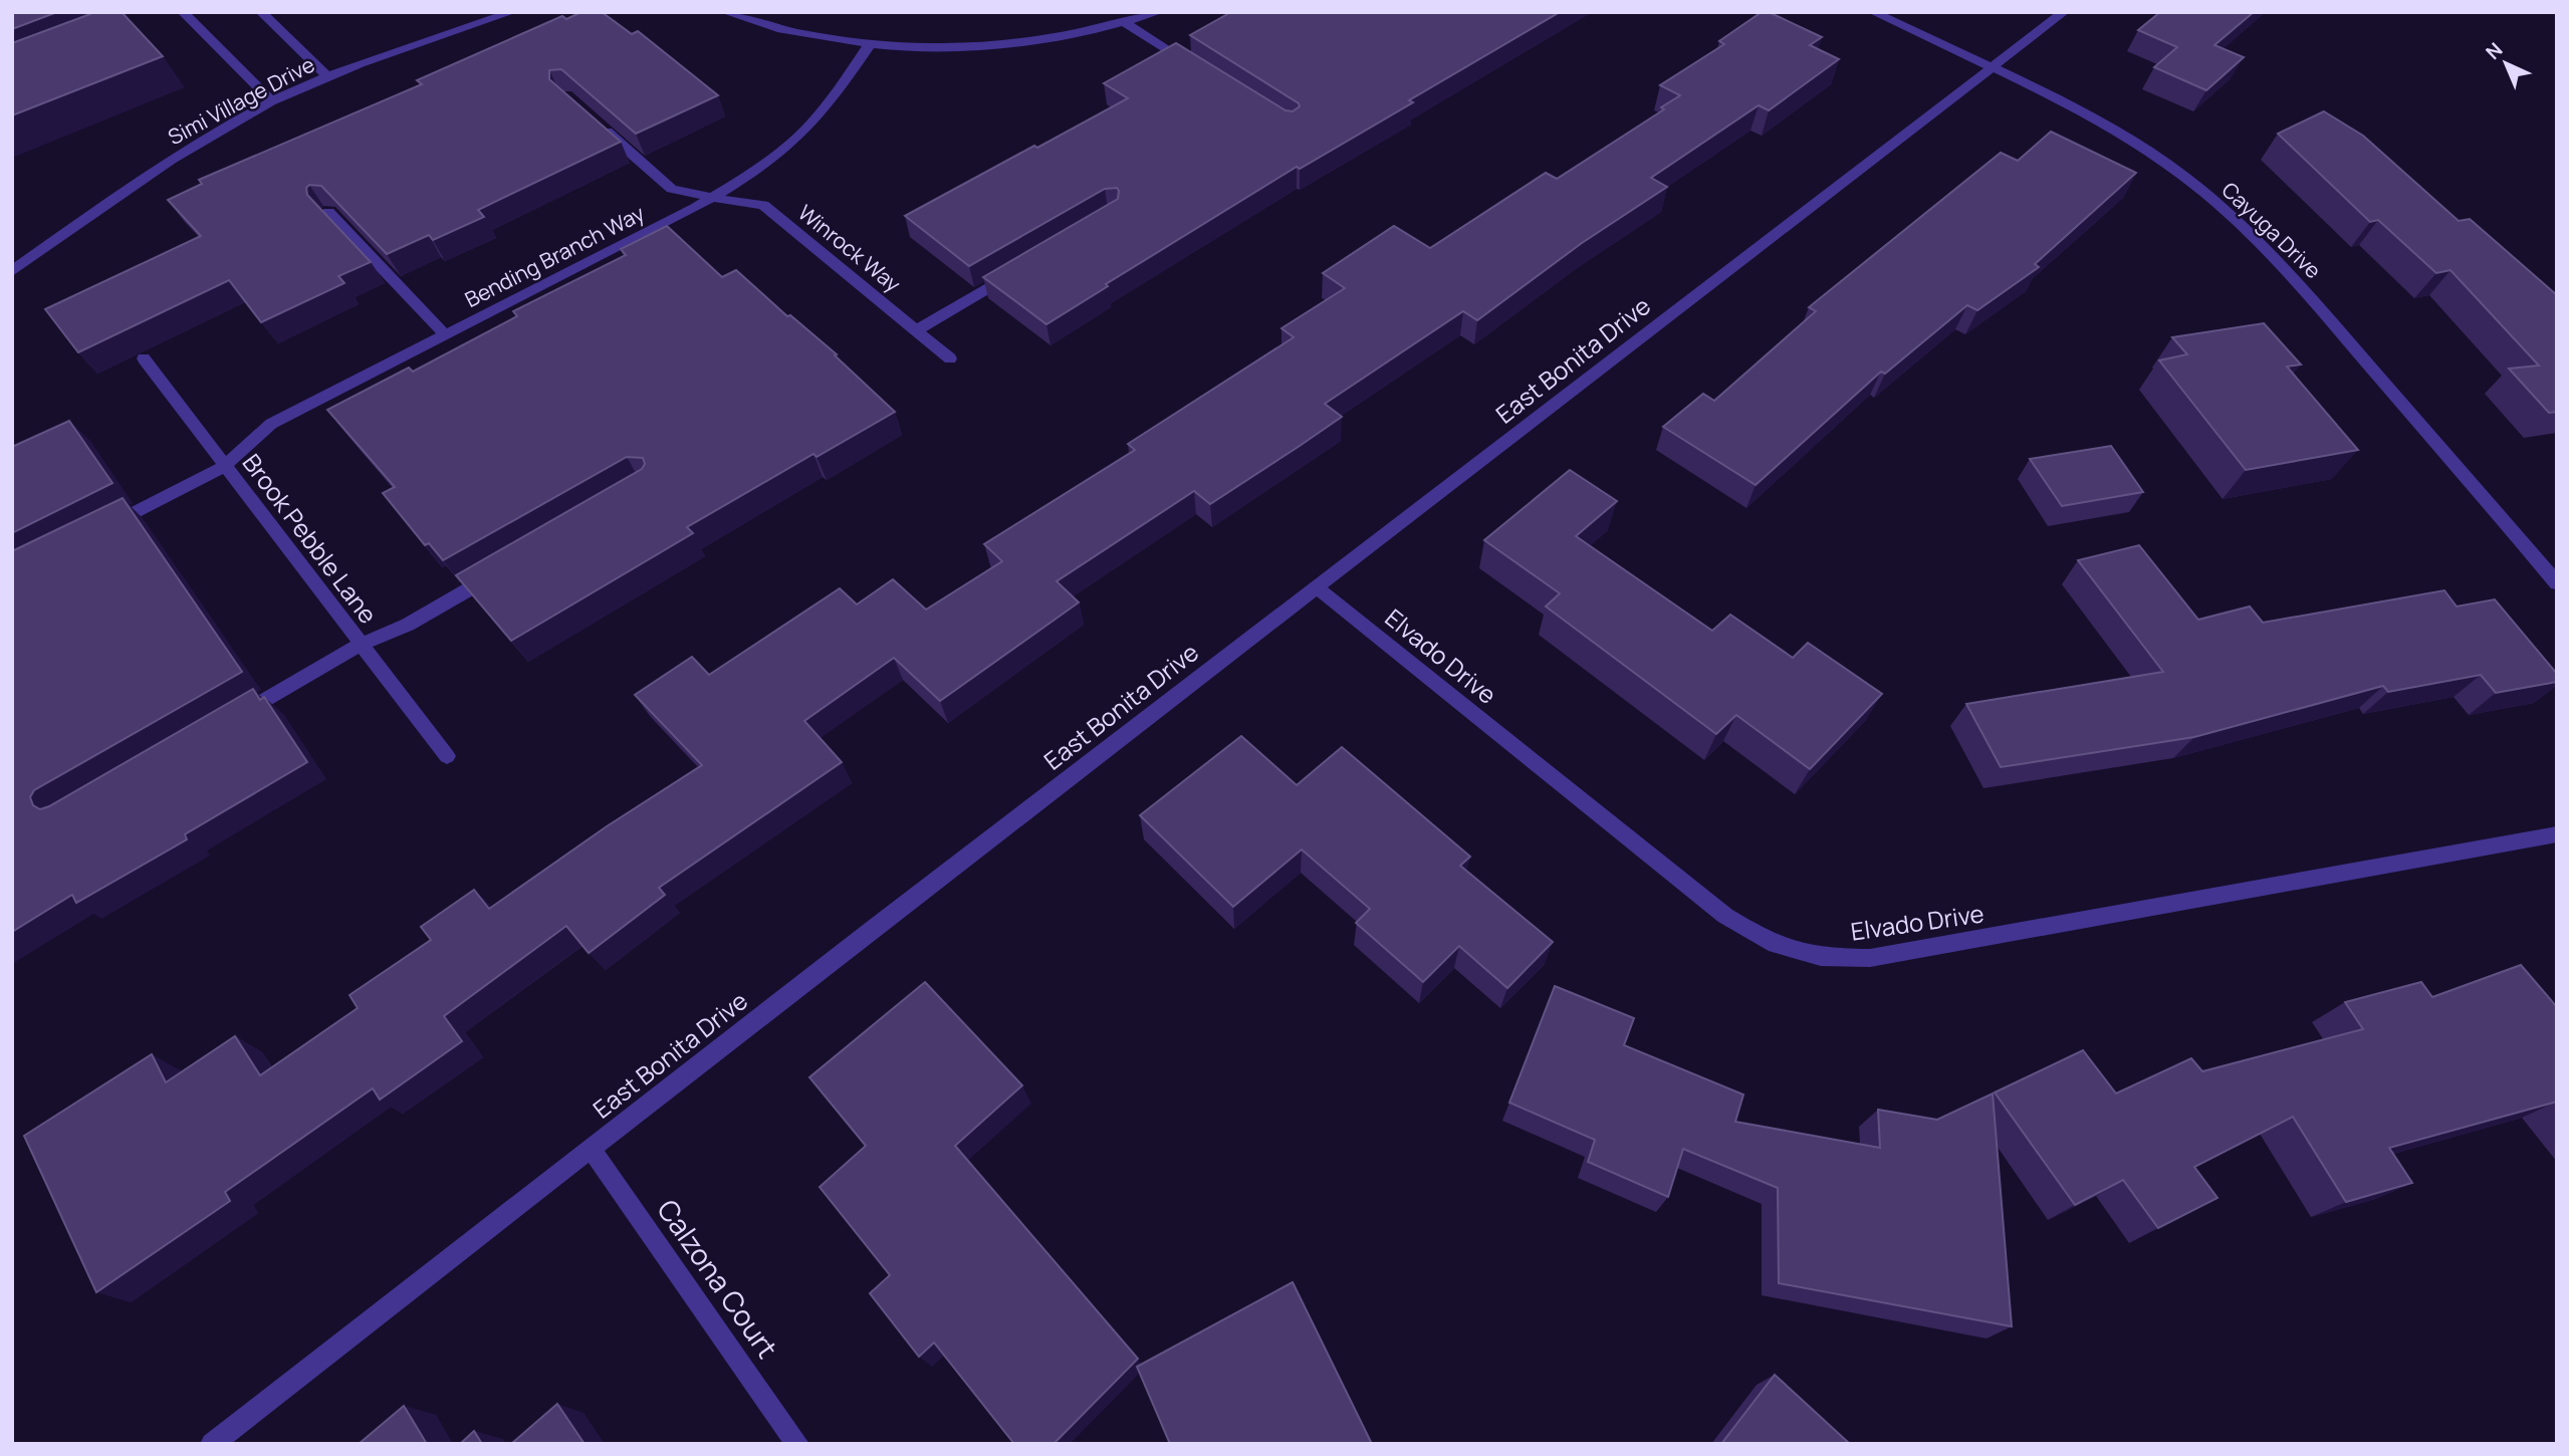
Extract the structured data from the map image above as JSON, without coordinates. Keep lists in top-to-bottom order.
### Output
{
  "streets": {
    "street": [
      "Simi Village Drive",
      "Cayuga Drive",
      "Winrock Way",
      "Bending Branch Way",
      "East Bonita Drive",
      "Brook Pebble Lane",
      "Elvado Drive",
      "Calzona Court"
    ]
  },
  "crossings": [
    ["Cayuga Drive", "East Bonita Drive"],
    ["Winrock Way", "Bending Branch Way"],
    ["Bending Branch Way", "Brook Pebble Lane"],
    ["East Bonita Drive", "Elvado Drive"],
    ["East Bonita Drive", "Calzona Court"]
  ],
  "north": "top left"
}
